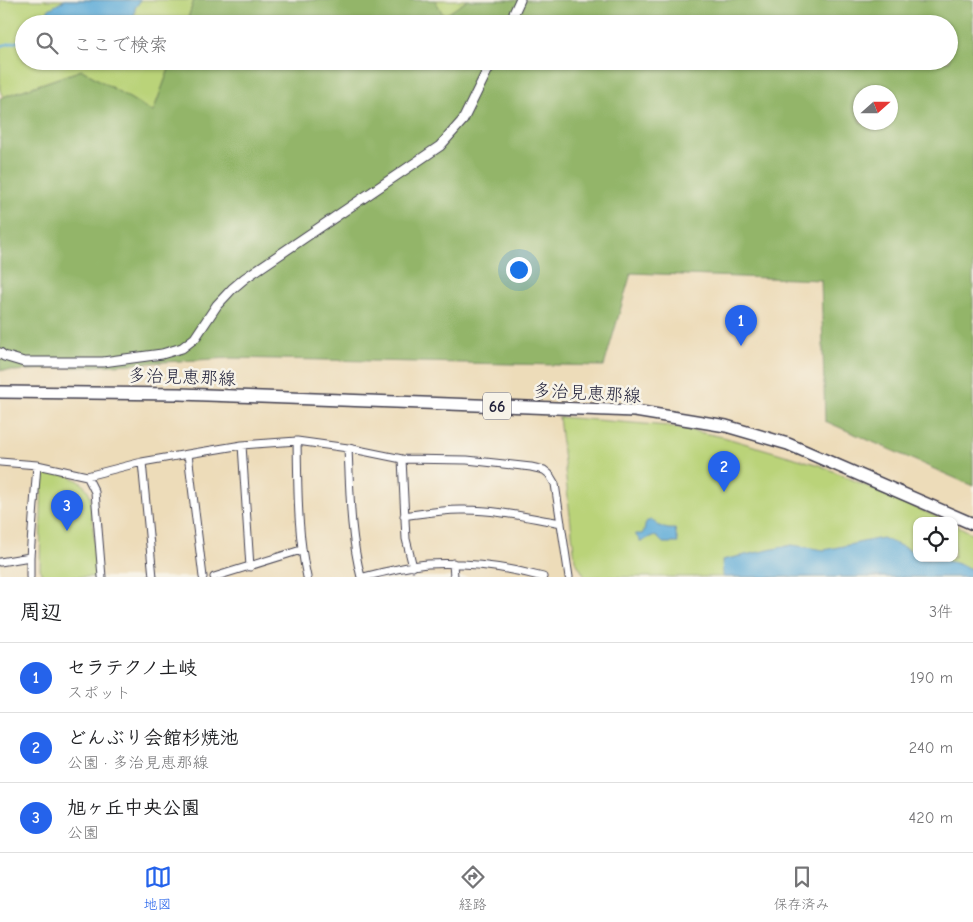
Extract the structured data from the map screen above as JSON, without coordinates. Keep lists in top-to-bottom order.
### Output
{
  "streets": {
    "main road": ["多治見恵那線", "66"]
  },
  "north": "right",
  "page": {
    "search": "ここで検索",
    "pins": ["1", "2", "3"],
    "heading": ["周辺", "3件"],
    "list": [
      {
        "mark": "1",
        "name": "セラテクノ土岐",
        "note": "スポット",
        "value": "190 m"
      },
      {
        "mark": "2",
        "name": "どんぶり会館杉焼池",
        "note": "公園 · 多治見恵那線",
        "value": "240 m"
      },
      {
        "mark": "3",
        "name": "旭ヶ丘中央公園",
        "note": "公園",
        "value": "420 m"
      }
    ],
    "nav": ["地図", "経路", "保存済み"]
  }
}
